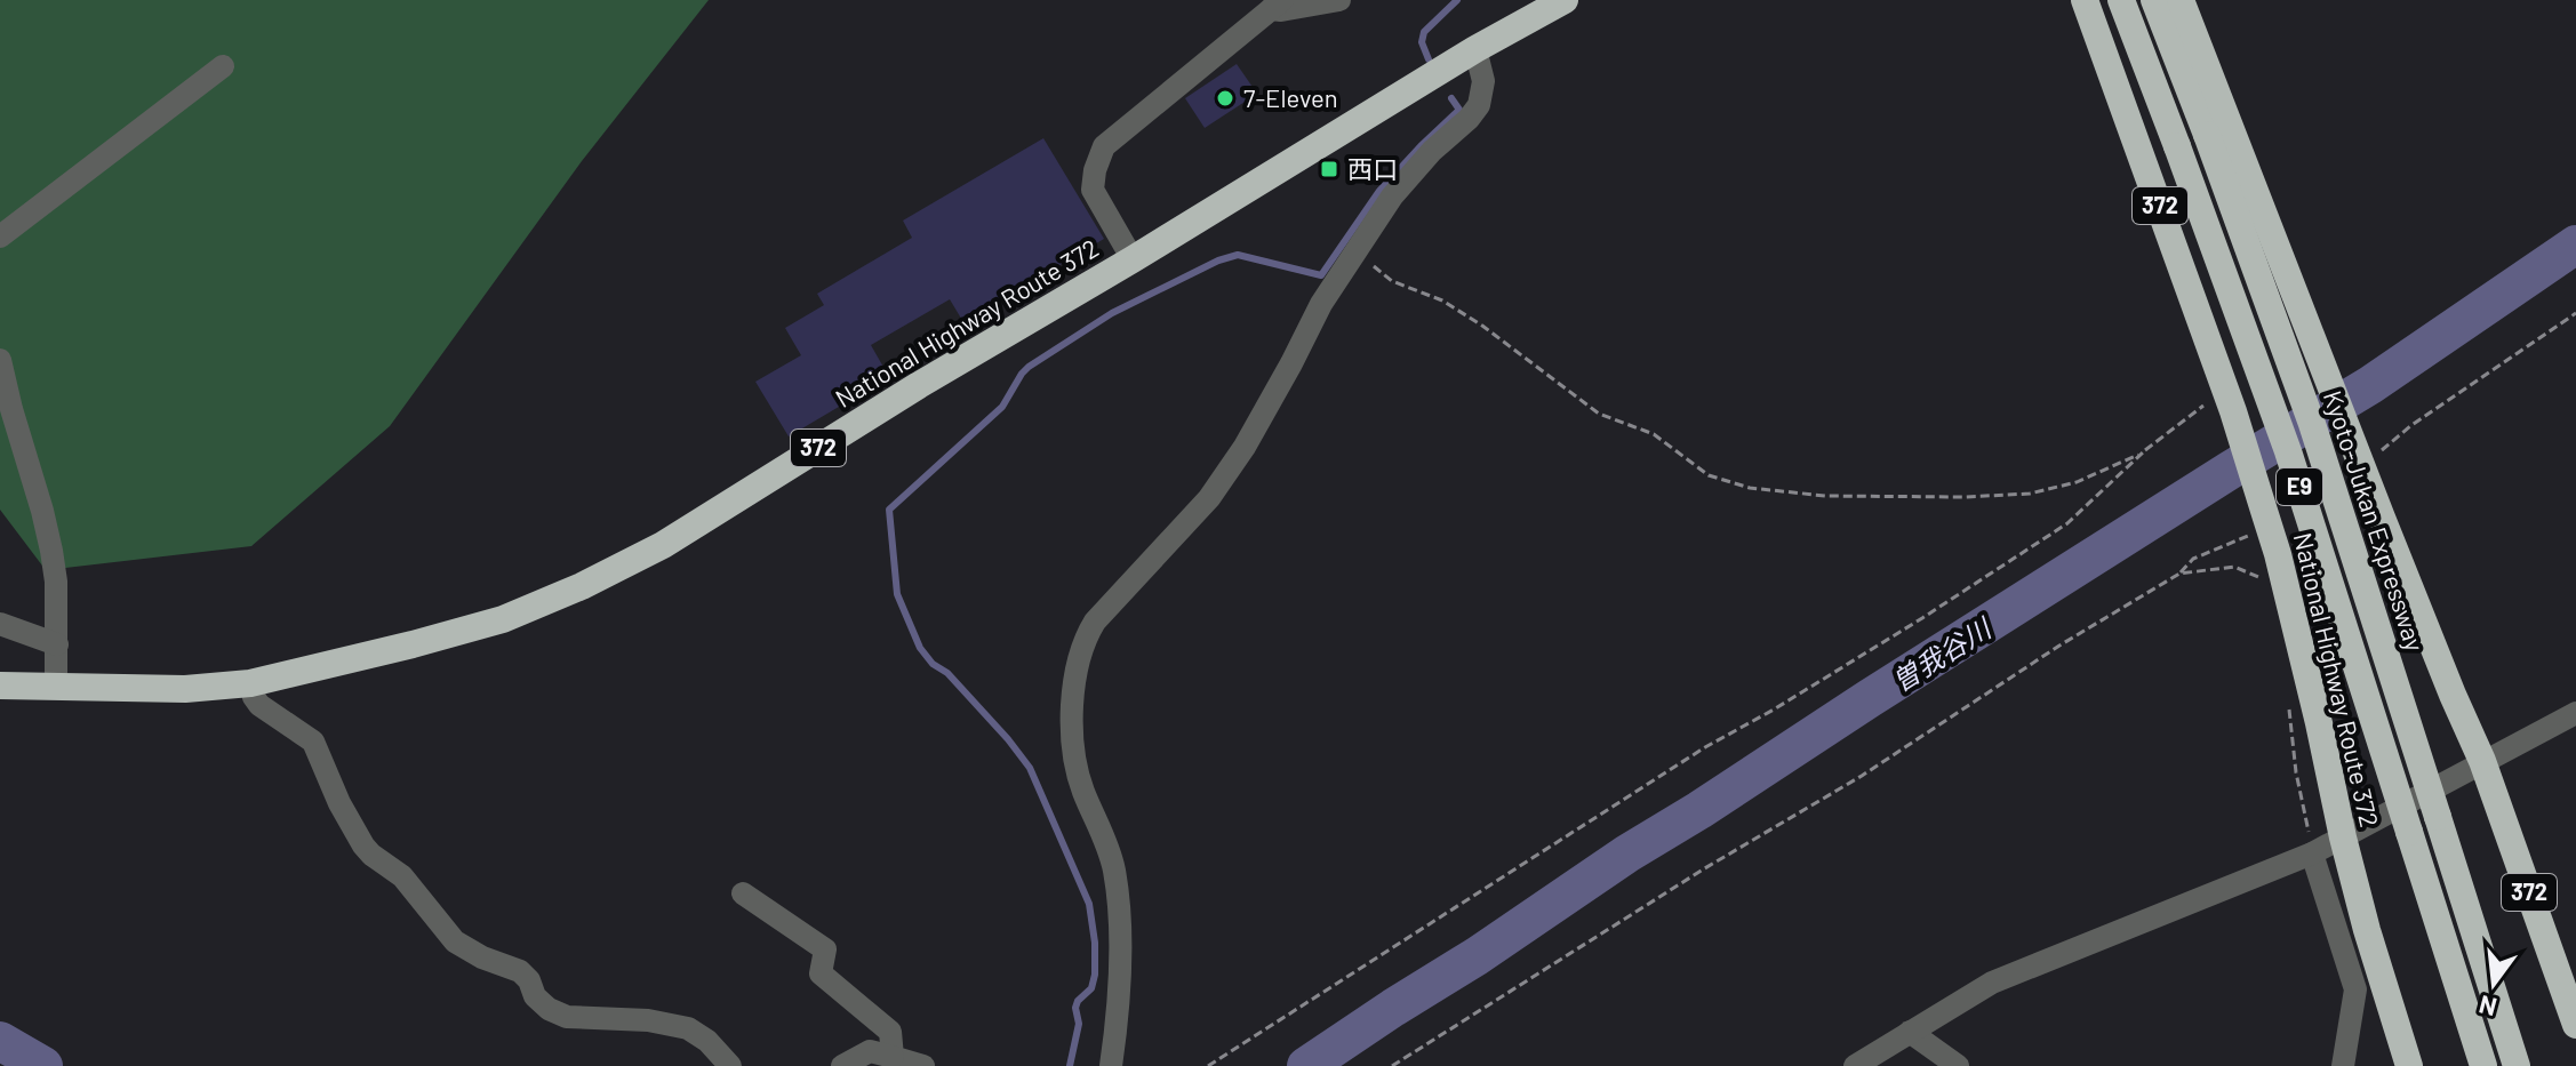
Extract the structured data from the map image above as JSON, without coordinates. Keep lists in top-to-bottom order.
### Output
{
  "streets": {
    "highway": [
      "372",
      "National Highway Route 372",
      "E9",
      "Kyoto-Jukan Expressway"
    ]
  },
  "water": ["曽我谷川"],
  "places": {
    "other": ["7-Eleven"],
    "transit": ["西口"]
  },
  "north": "bottom"
}
